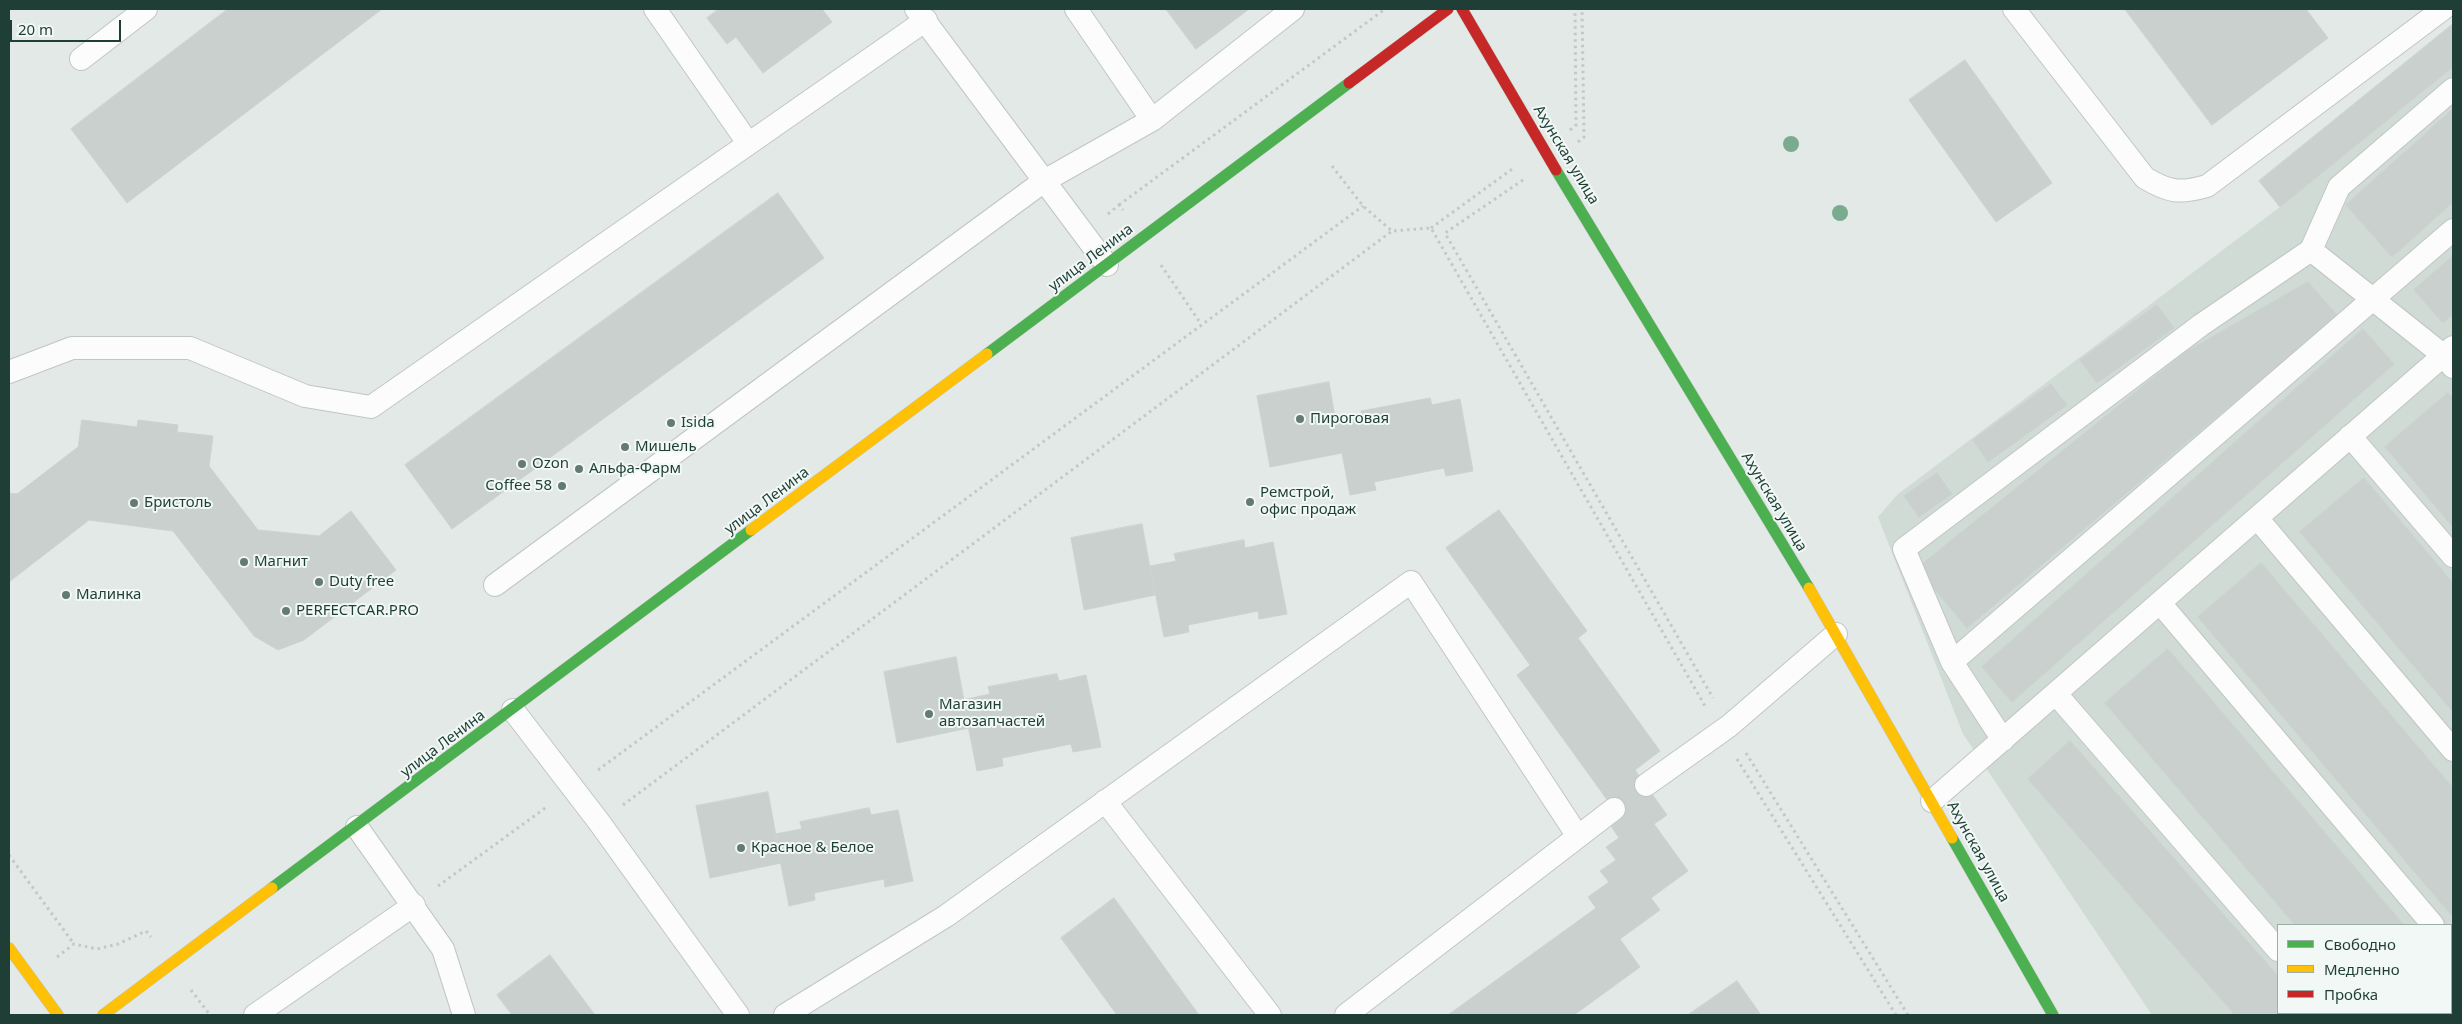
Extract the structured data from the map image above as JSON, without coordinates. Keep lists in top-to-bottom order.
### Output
{
  "streets": {
    "main road": ["Ахунская улица", "улица Ленина"]
  },
  "places": [
    "Пироговая",
    "Isida",
    "Мишель",
    "Ozon",
    "Альфа-Фарм",
    "Coffee 58",
    "Ремстрой, офис продаж",
    "Бристоль",
    "Магнит",
    "Duty free",
    "Малинка",
    "PERFECTCAR.PRO",
    "Магазин автозапчастей",
    "Красное & Белое"
  ],
  "legend": ["Свободно", "Медленно", "Пробка"],
  "scale_bar": "20 m"
}
